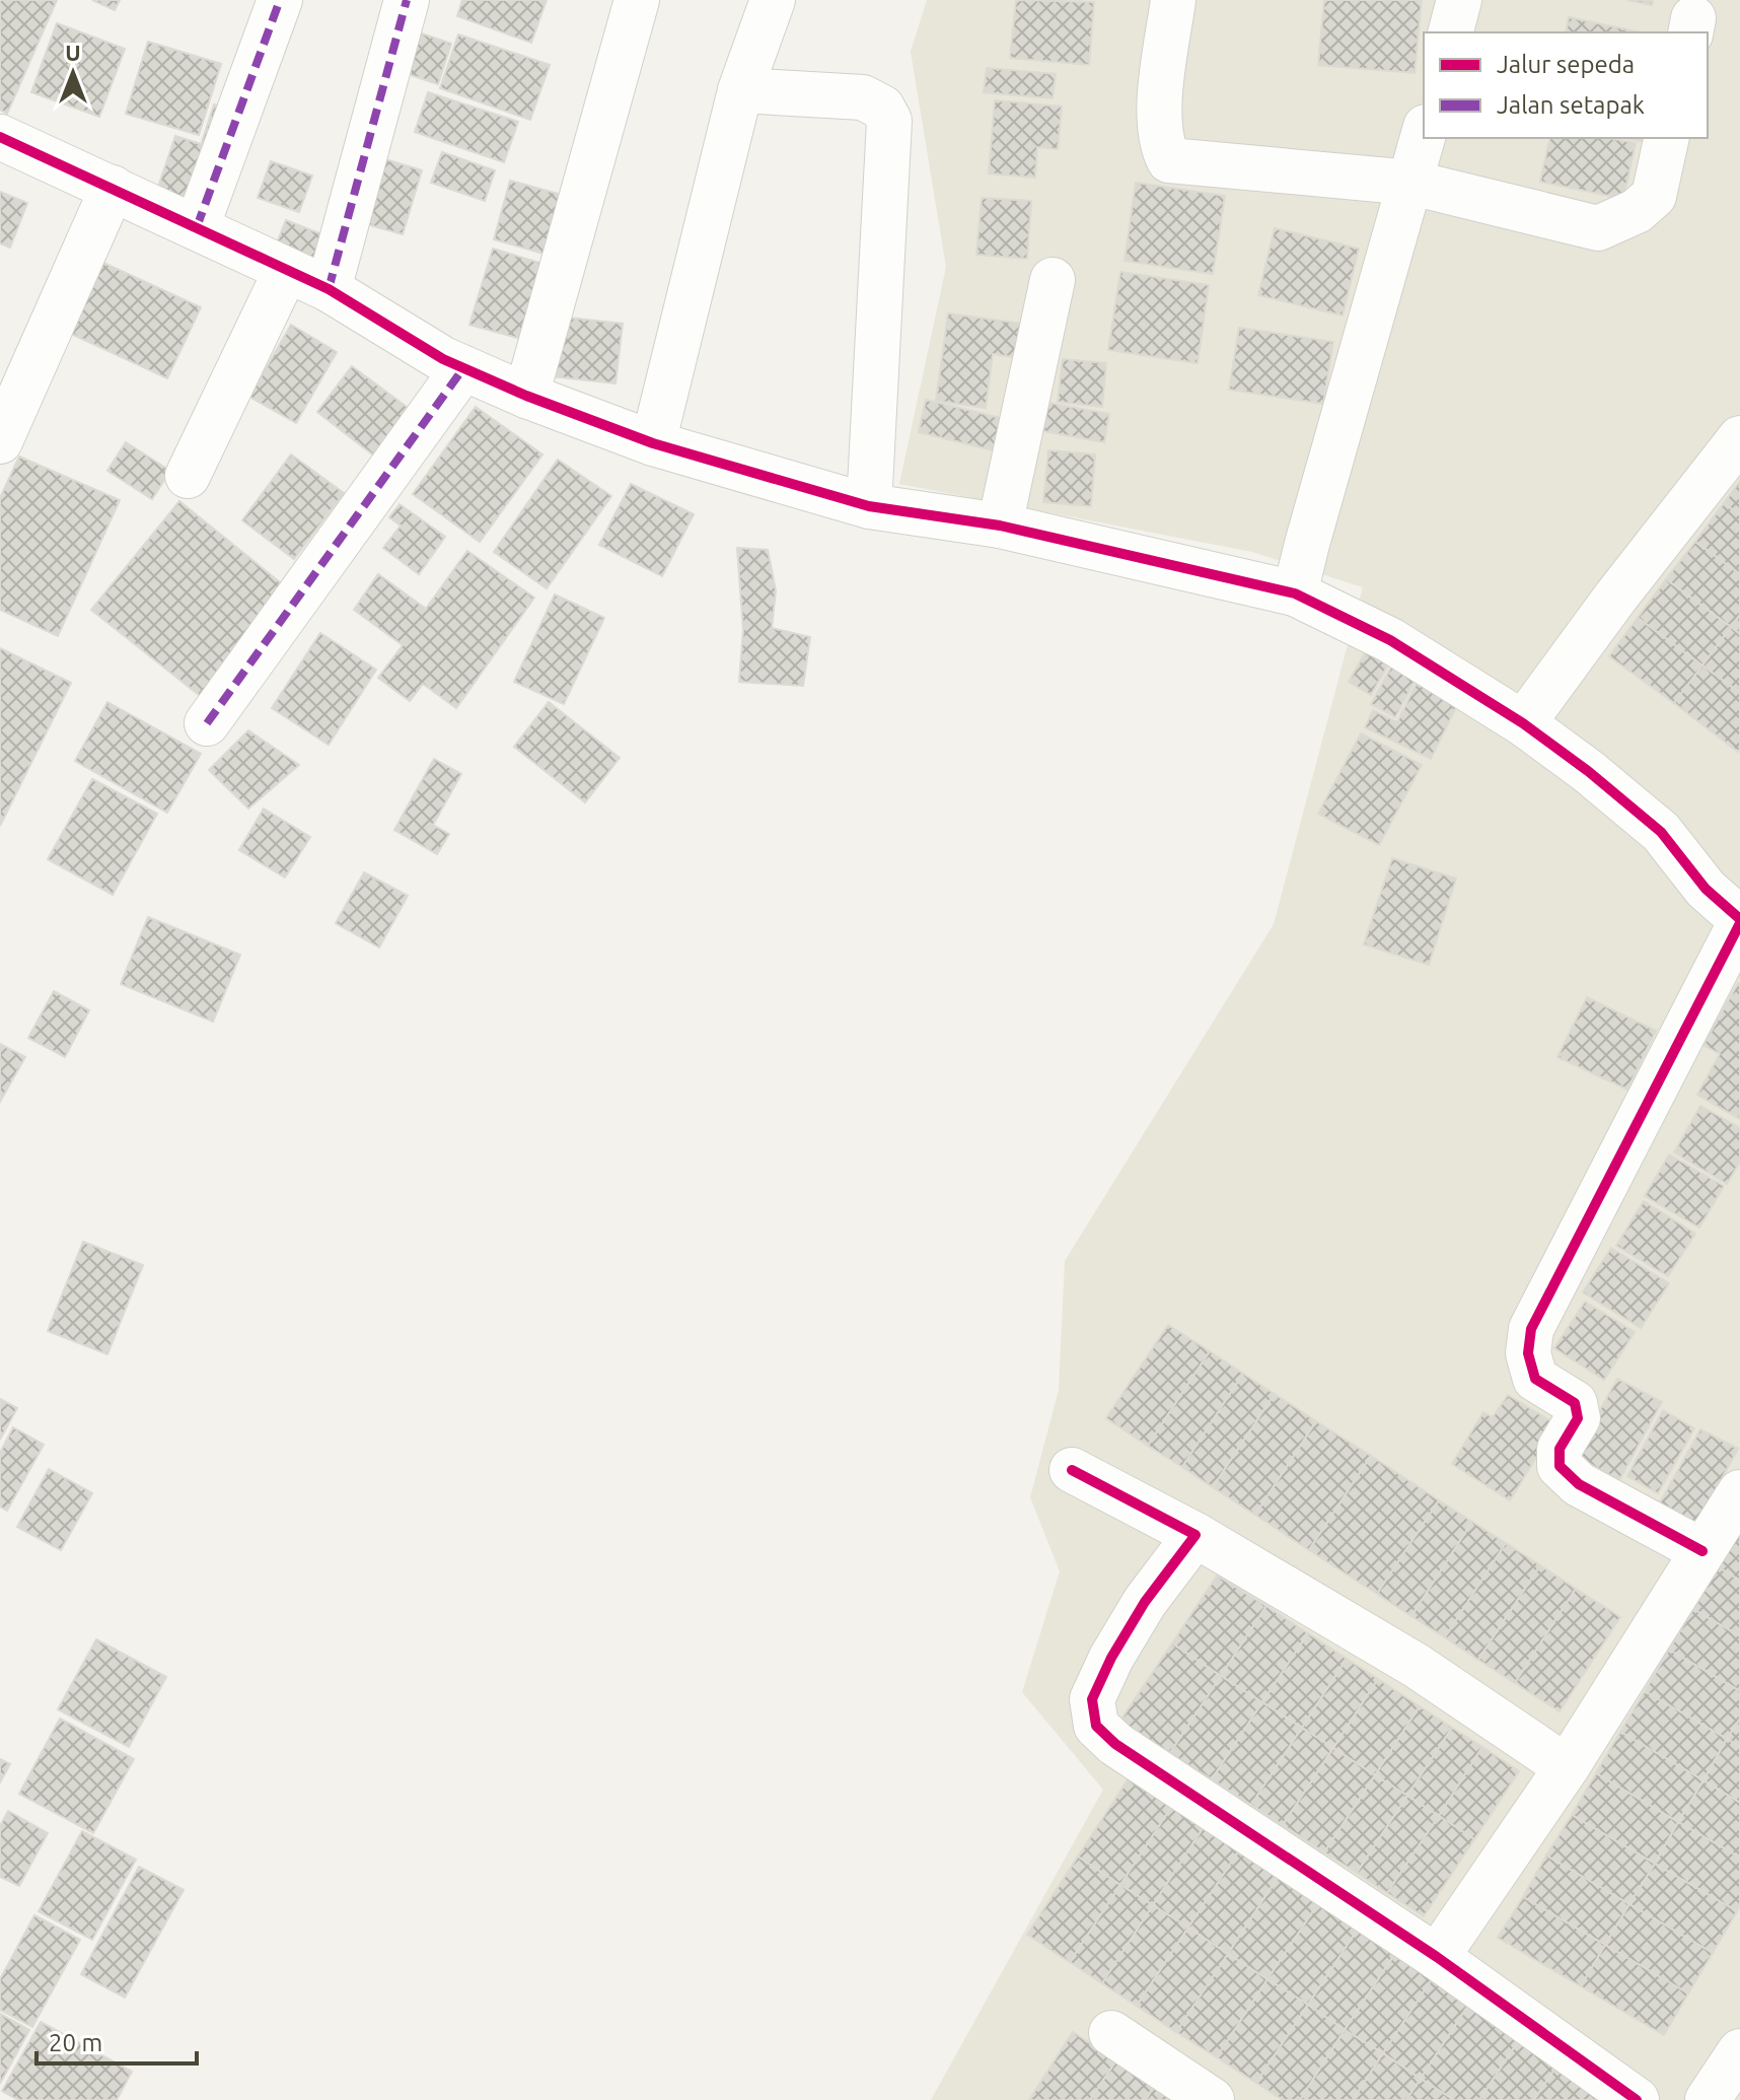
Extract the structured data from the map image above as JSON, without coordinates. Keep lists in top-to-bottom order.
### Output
{
  "legend": ["Jalur sepeda", "Jalan setapak"],
  "scale_bar": "20 m",
  "north": "top"
}
